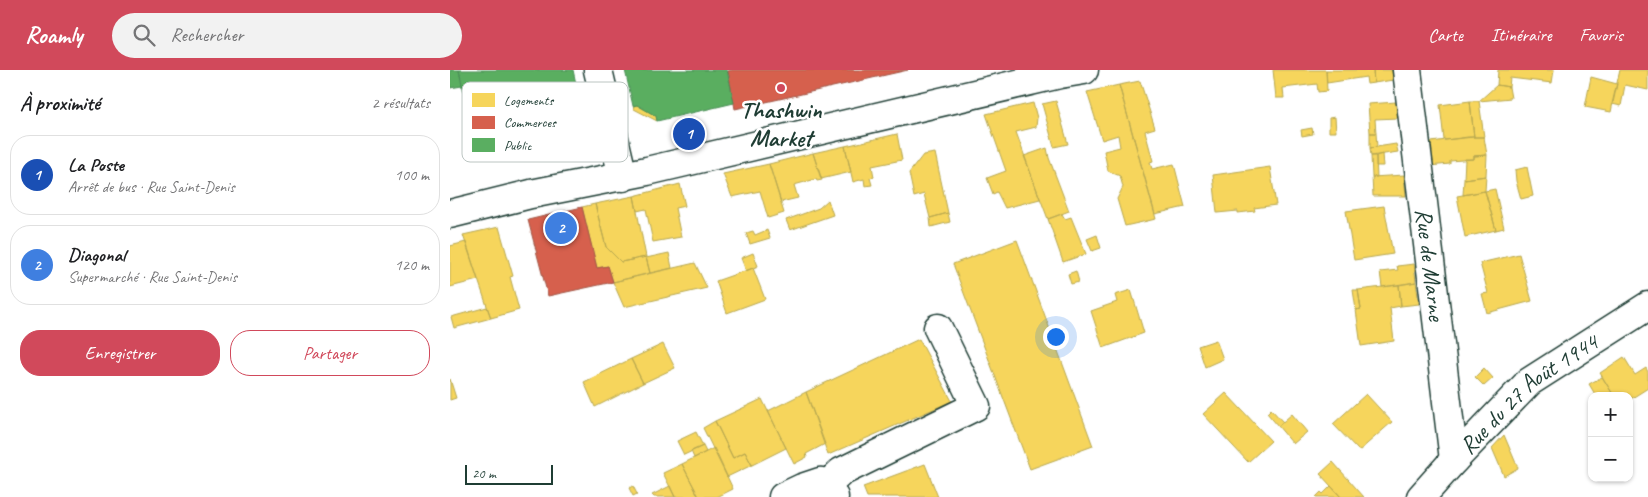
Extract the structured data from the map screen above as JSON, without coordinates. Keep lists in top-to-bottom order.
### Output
{
  "streets": {
    "street": ["Rue de Marne", "Rue du 27 Août 1944"]
  },
  "crossings": [
    ["Rue de Marne", "Rue du 27 Août 1944"]
  ],
  "places": ["Thashwin Market"],
  "legend": ["Logements", "Commerces", "Public"],
  "scale_bar": "20 m",
  "page": {
    "header": "Roamly",
    "search": "Rechercher",
    "nav": ["Carte", "Itinéraire", "Favoris"],
    "heading": ["À proximité", "2 résultats"],
    "pins": ["1", "2"],
    "list": [
      {
        "mark": "1",
        "name": "La Poste",
        "note": "Arrêt de bus · Rue Saint-Denis",
        "value": "100 m"
      },
      {
        "mark": "2",
        "name": "Diagonal",
        "note": "Supermarché · Rue Saint-Denis",
        "value": "120 m"
      }
    ],
    "buttons": ["Enregistrer", "Partager"],
    "map_buttons": ["+", "−"],
    "scale": "20 m"
  }
}
